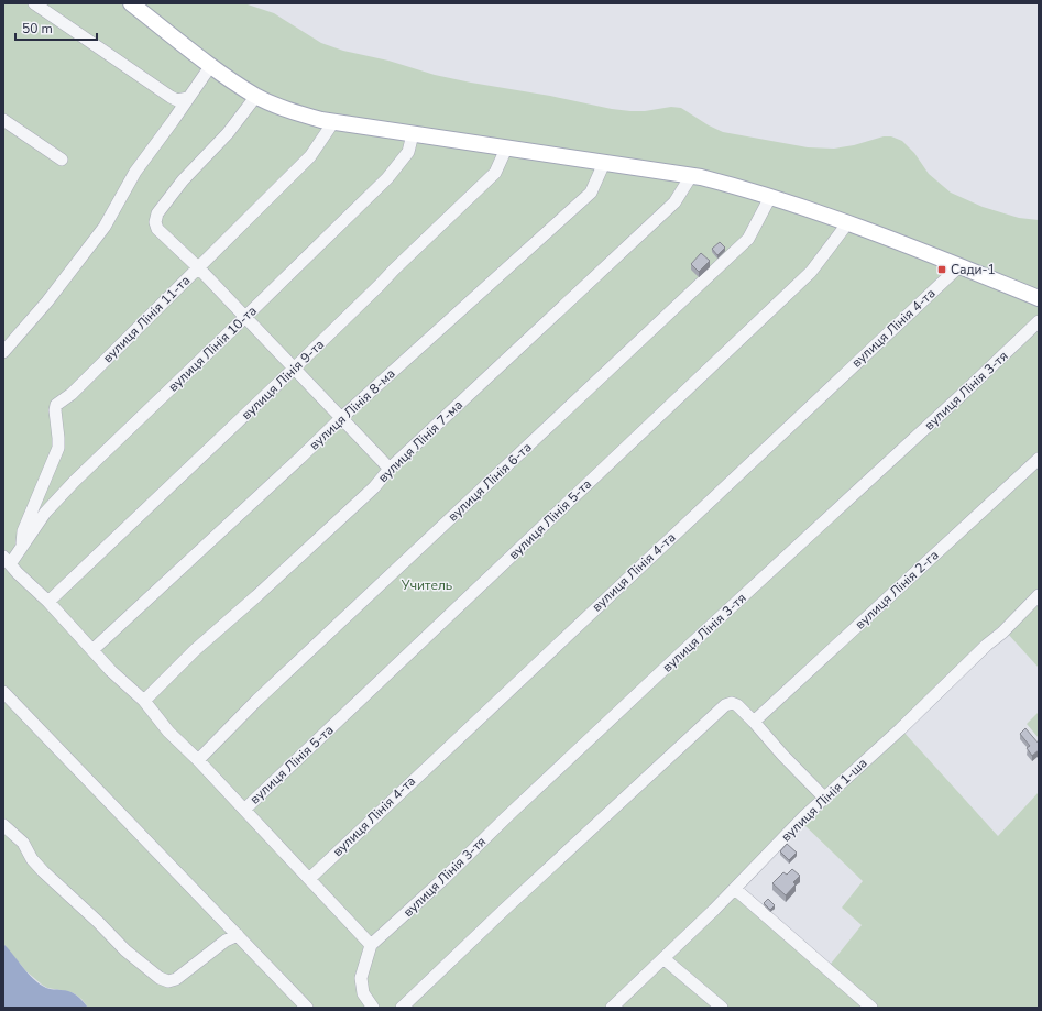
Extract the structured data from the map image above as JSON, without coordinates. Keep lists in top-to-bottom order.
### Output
{
  "streets": {
    "lane": [
      "вулиця Лінія 11-та",
      "вулиця Лінія 4-та",
      "вулиця Лінія 10-та",
      "вулиця Лінія 9-та",
      "вулиця Лінія 3-тя",
      "вулиця Лінія 8-ма",
      "вулиця Лінія 7-ма",
      "вулиця Лінія 6-та",
      "вулиця Лінія 5-та",
      "вулиця Лінія 2-га",
      "вулиця Лінія 1-ша"
    ]
  },
  "crossings": [
    ["вулиця Лінія 11-та", "вулиця Лінія 10-та"]
  ],
  "parks": ["Учитель"],
  "places": {
    "transit": ["Сади-1"]
  },
  "scale_bar": "50 m"
}
